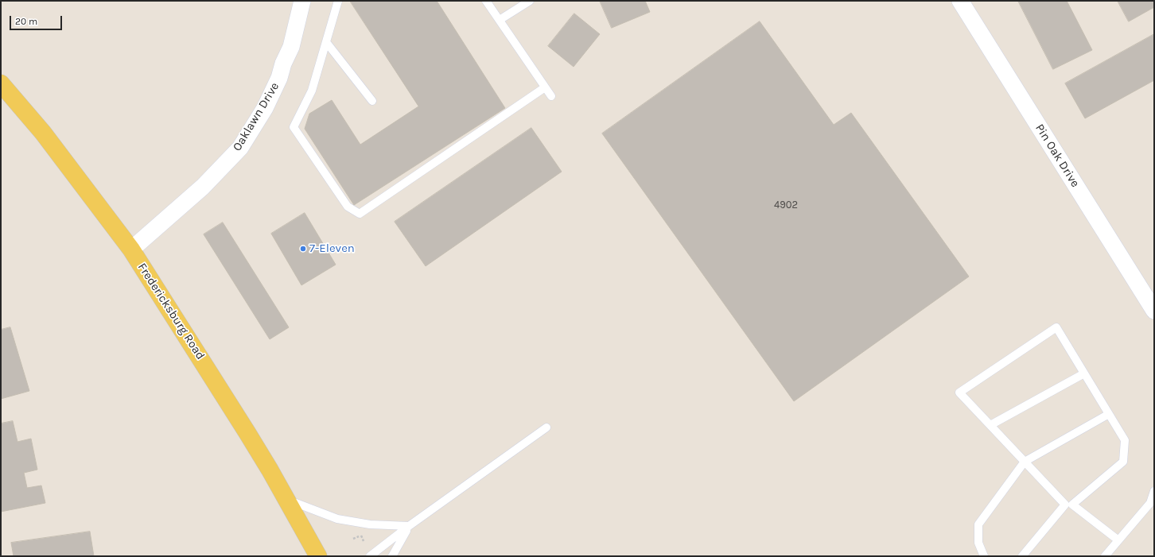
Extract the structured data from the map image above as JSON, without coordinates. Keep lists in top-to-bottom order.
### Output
{
  "streets": {
    "main road": ["Fredericksburg Road"],
    "street": ["Oaklawn Drive", "Pin Oak Drive"]
  },
  "crossings": [
    ["Oaklawn Drive", "Fredericksburg Road"]
  ],
  "places": ["7-Eleven"],
  "house_numbers": ["4902"],
  "scale_bar": "20 m"
}
